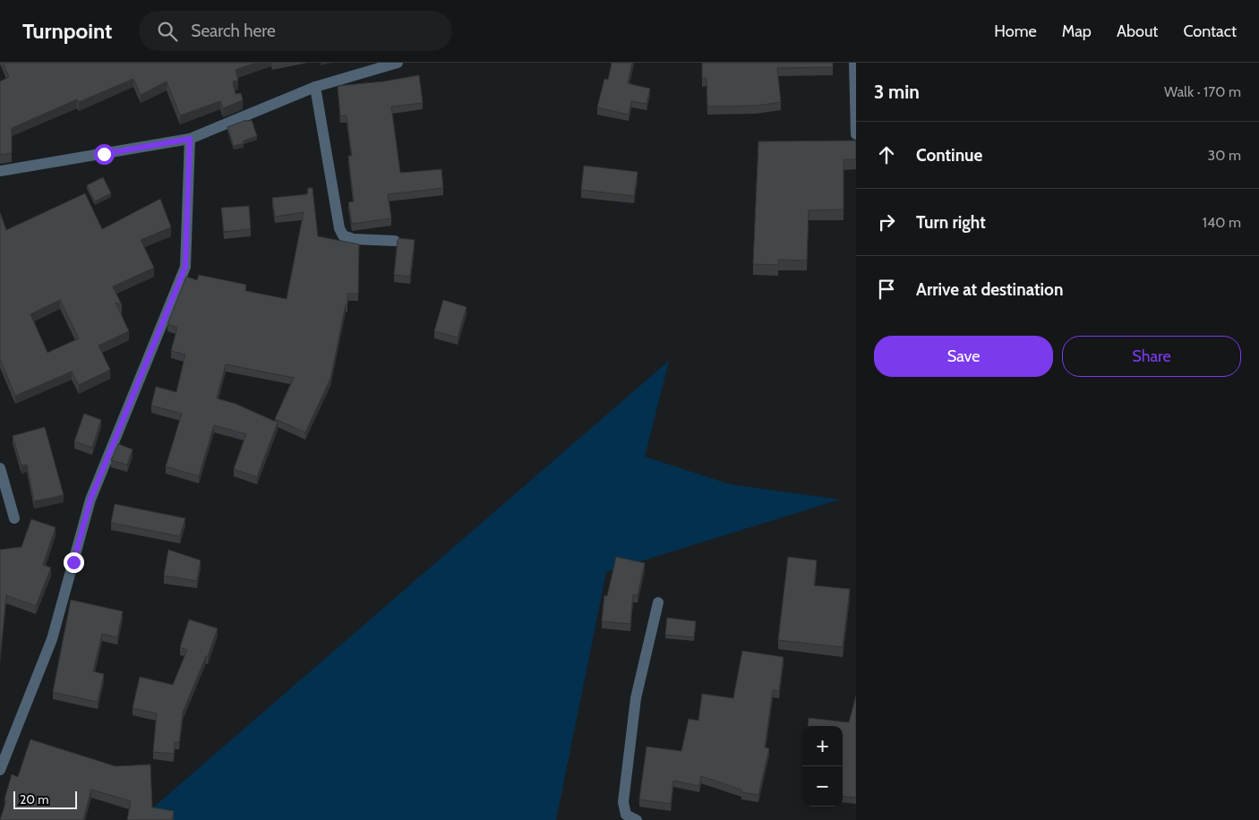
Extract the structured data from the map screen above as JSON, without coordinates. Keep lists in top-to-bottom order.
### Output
{
  "scale_bar": "20 m",
  "page": {
    "header": "Turnpoint",
    "search": "Search here",
    "nav": [
      "Home",
      "Map",
      "About",
      "Contact"
    ],
    "heading": ["3 min", "Walk · 170 m"],
    "list": [
      ["Continue", "30 m"],
      ["Turn right", "140 m"],
      "Arrive at destination"
    ],
    "buttons": ["Save", "Share"],
    "map_buttons": ["+", "−"],
    "scale": "20 m"
  }
}
